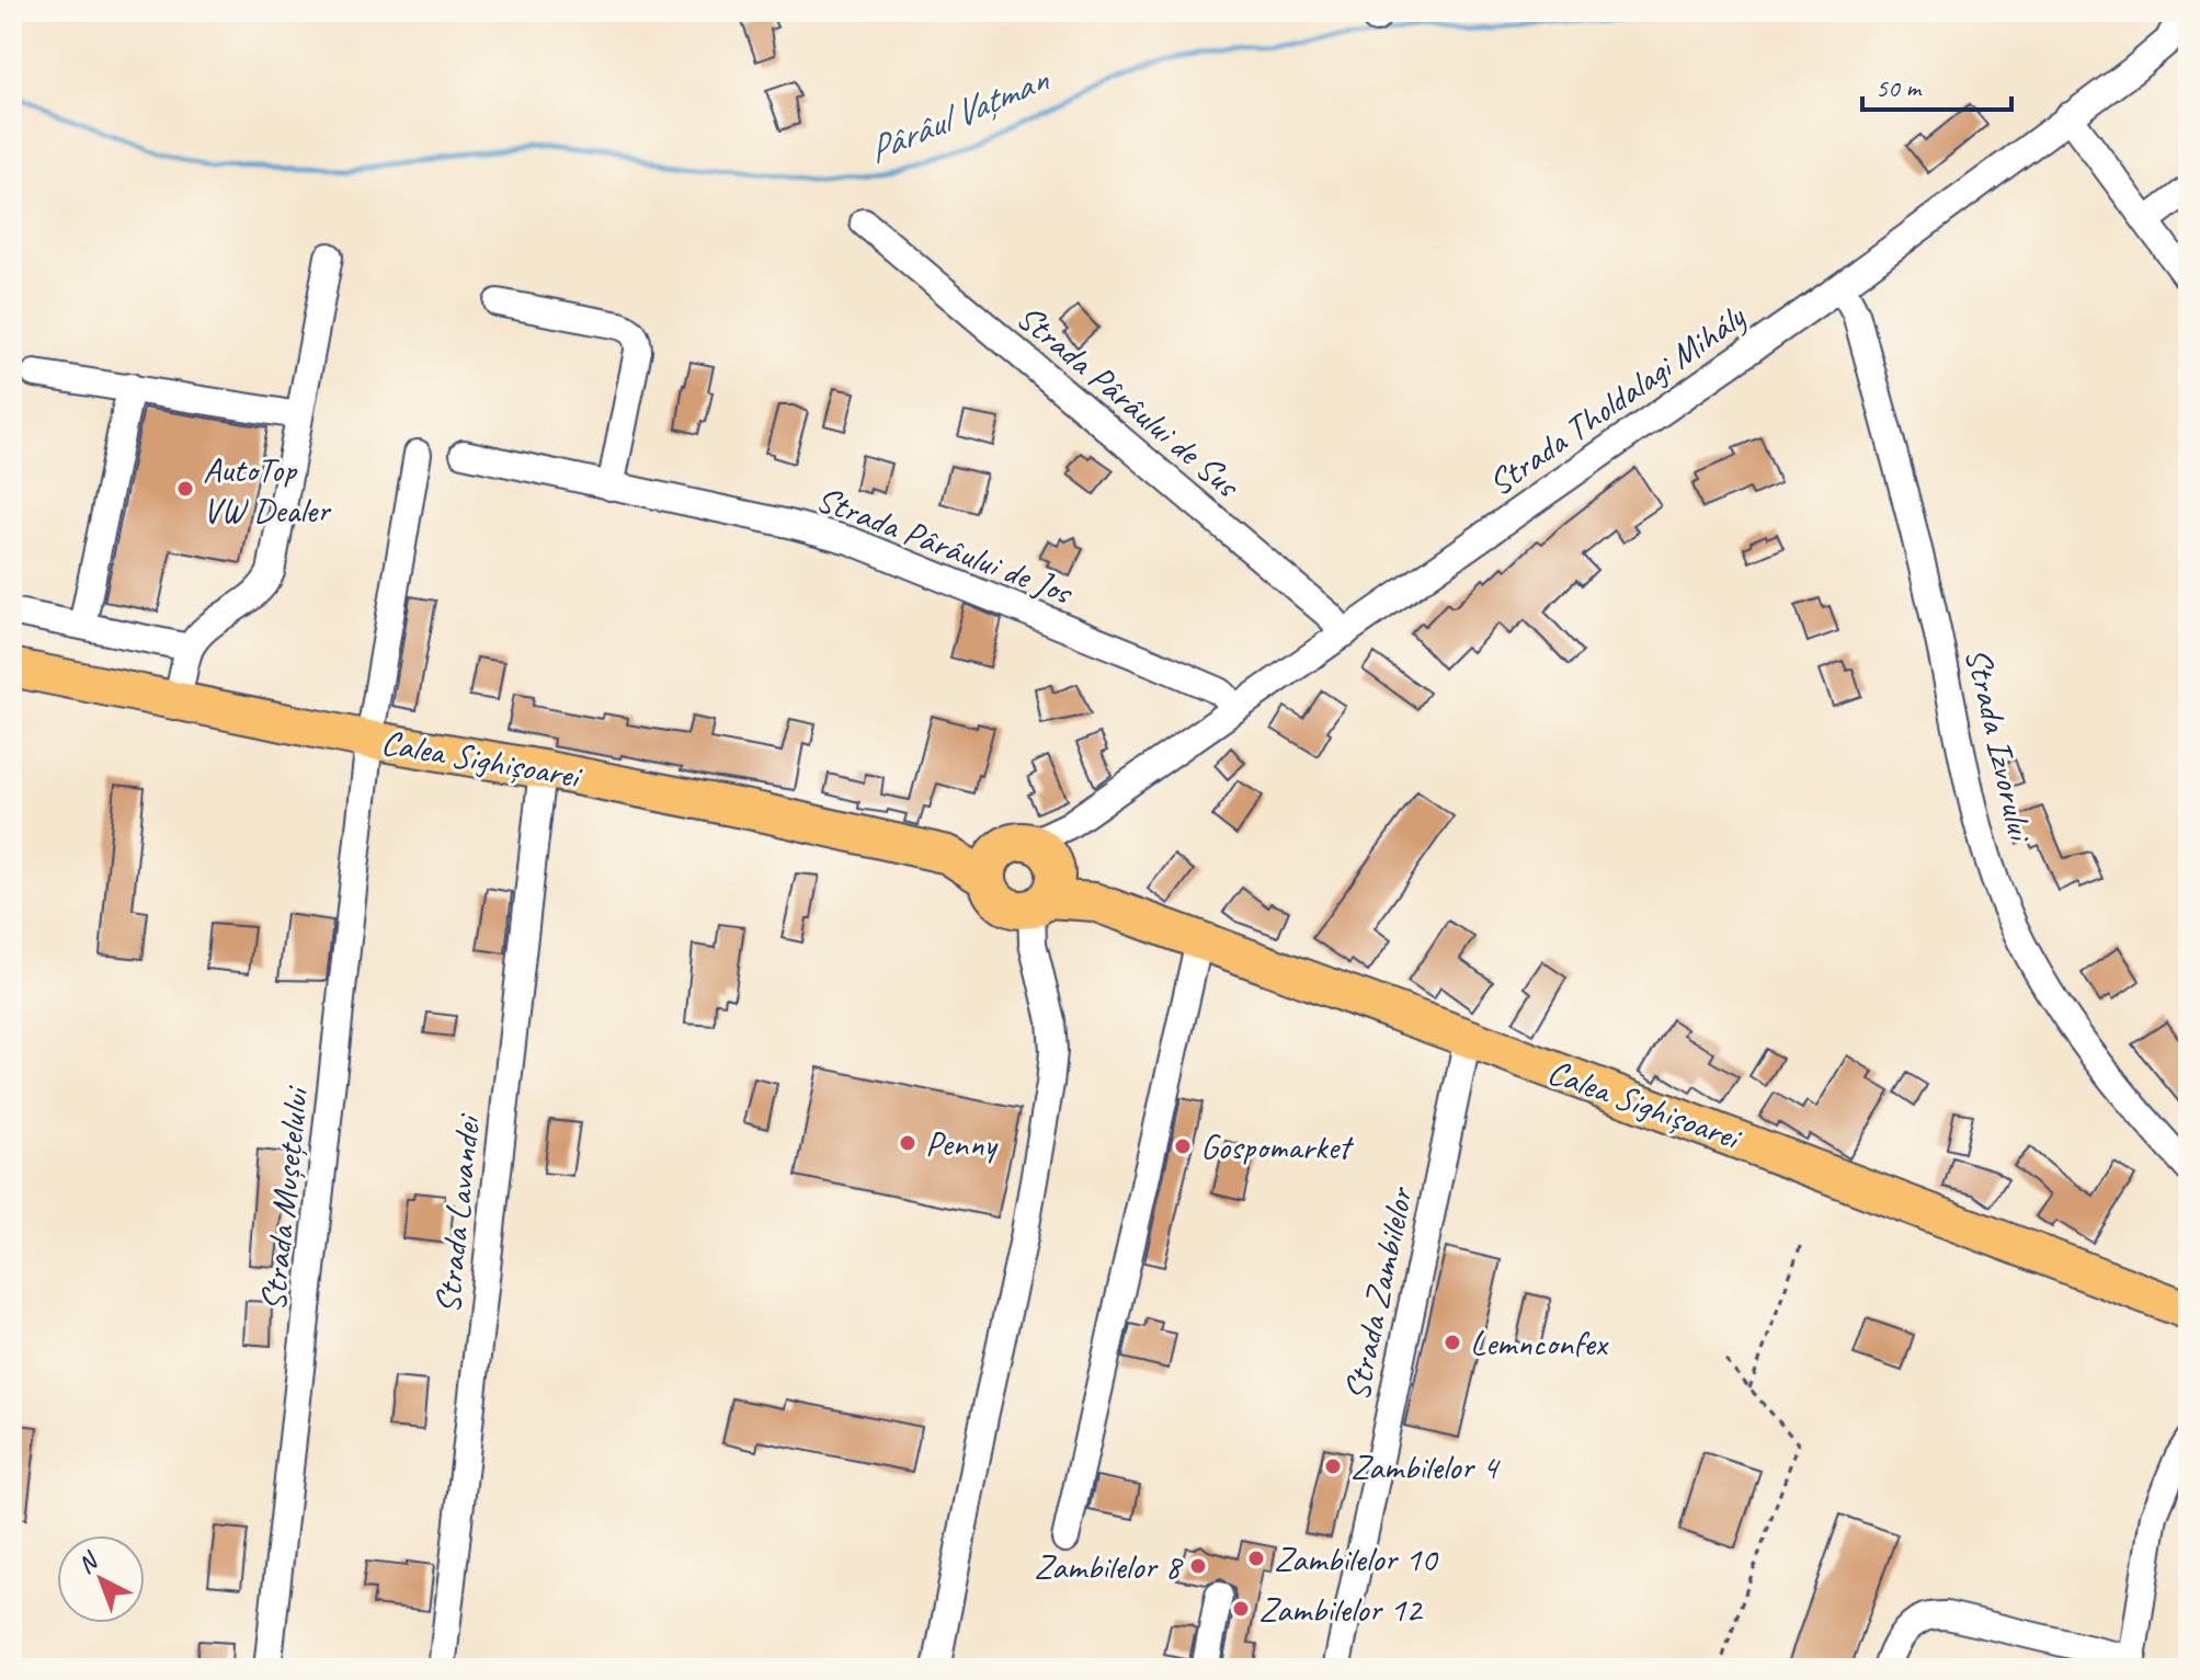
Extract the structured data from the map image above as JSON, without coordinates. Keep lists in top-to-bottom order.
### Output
{
  "streets": {
    "highway": ["Calea Sighișoarei"],
    "street": [
      "Strada Pârâului de Sus",
      "Strada Tholdalagi Mihály",
      "Strada Pârâului de Jos",
      "Strada Izvorului",
      "Strada Mușețelului",
      "Strada Lavandei",
      "Strada Zambilelor"
    ]
  },
  "crossings": [
    ["Strada Pârâului de Sus", "Strada Tholdalagi Mihály"],
    ["Strada Tholdalagi Mihály", "Strada Pârâului de Jos"],
    ["Strada Tholdalagi Mihály", "Strada Izvorului"],
    ["Strada Tholdalagi Mihály", "Calea Sighișoarei"],
    ["Calea Sighișoarei", "Strada Mușețelului"],
    ["Calea Sighișoarei", "Strada Lavandei"],
    ["Calea Sighișoarei", "Strada Zambilelor"]
  ],
  "water": ["Pârâul Vațman"],
  "places": [
    "AutoTop VW Dealer",
    "Penny",
    "Gospomarket",
    "Lemnconfex",
    "Zambilelor 4",
    "Zambilelor 10",
    "Zambilelor 8",
    "Zambilelor 12"
  ],
  "scale_bar": "50 m",
  "north": "top left"
}
